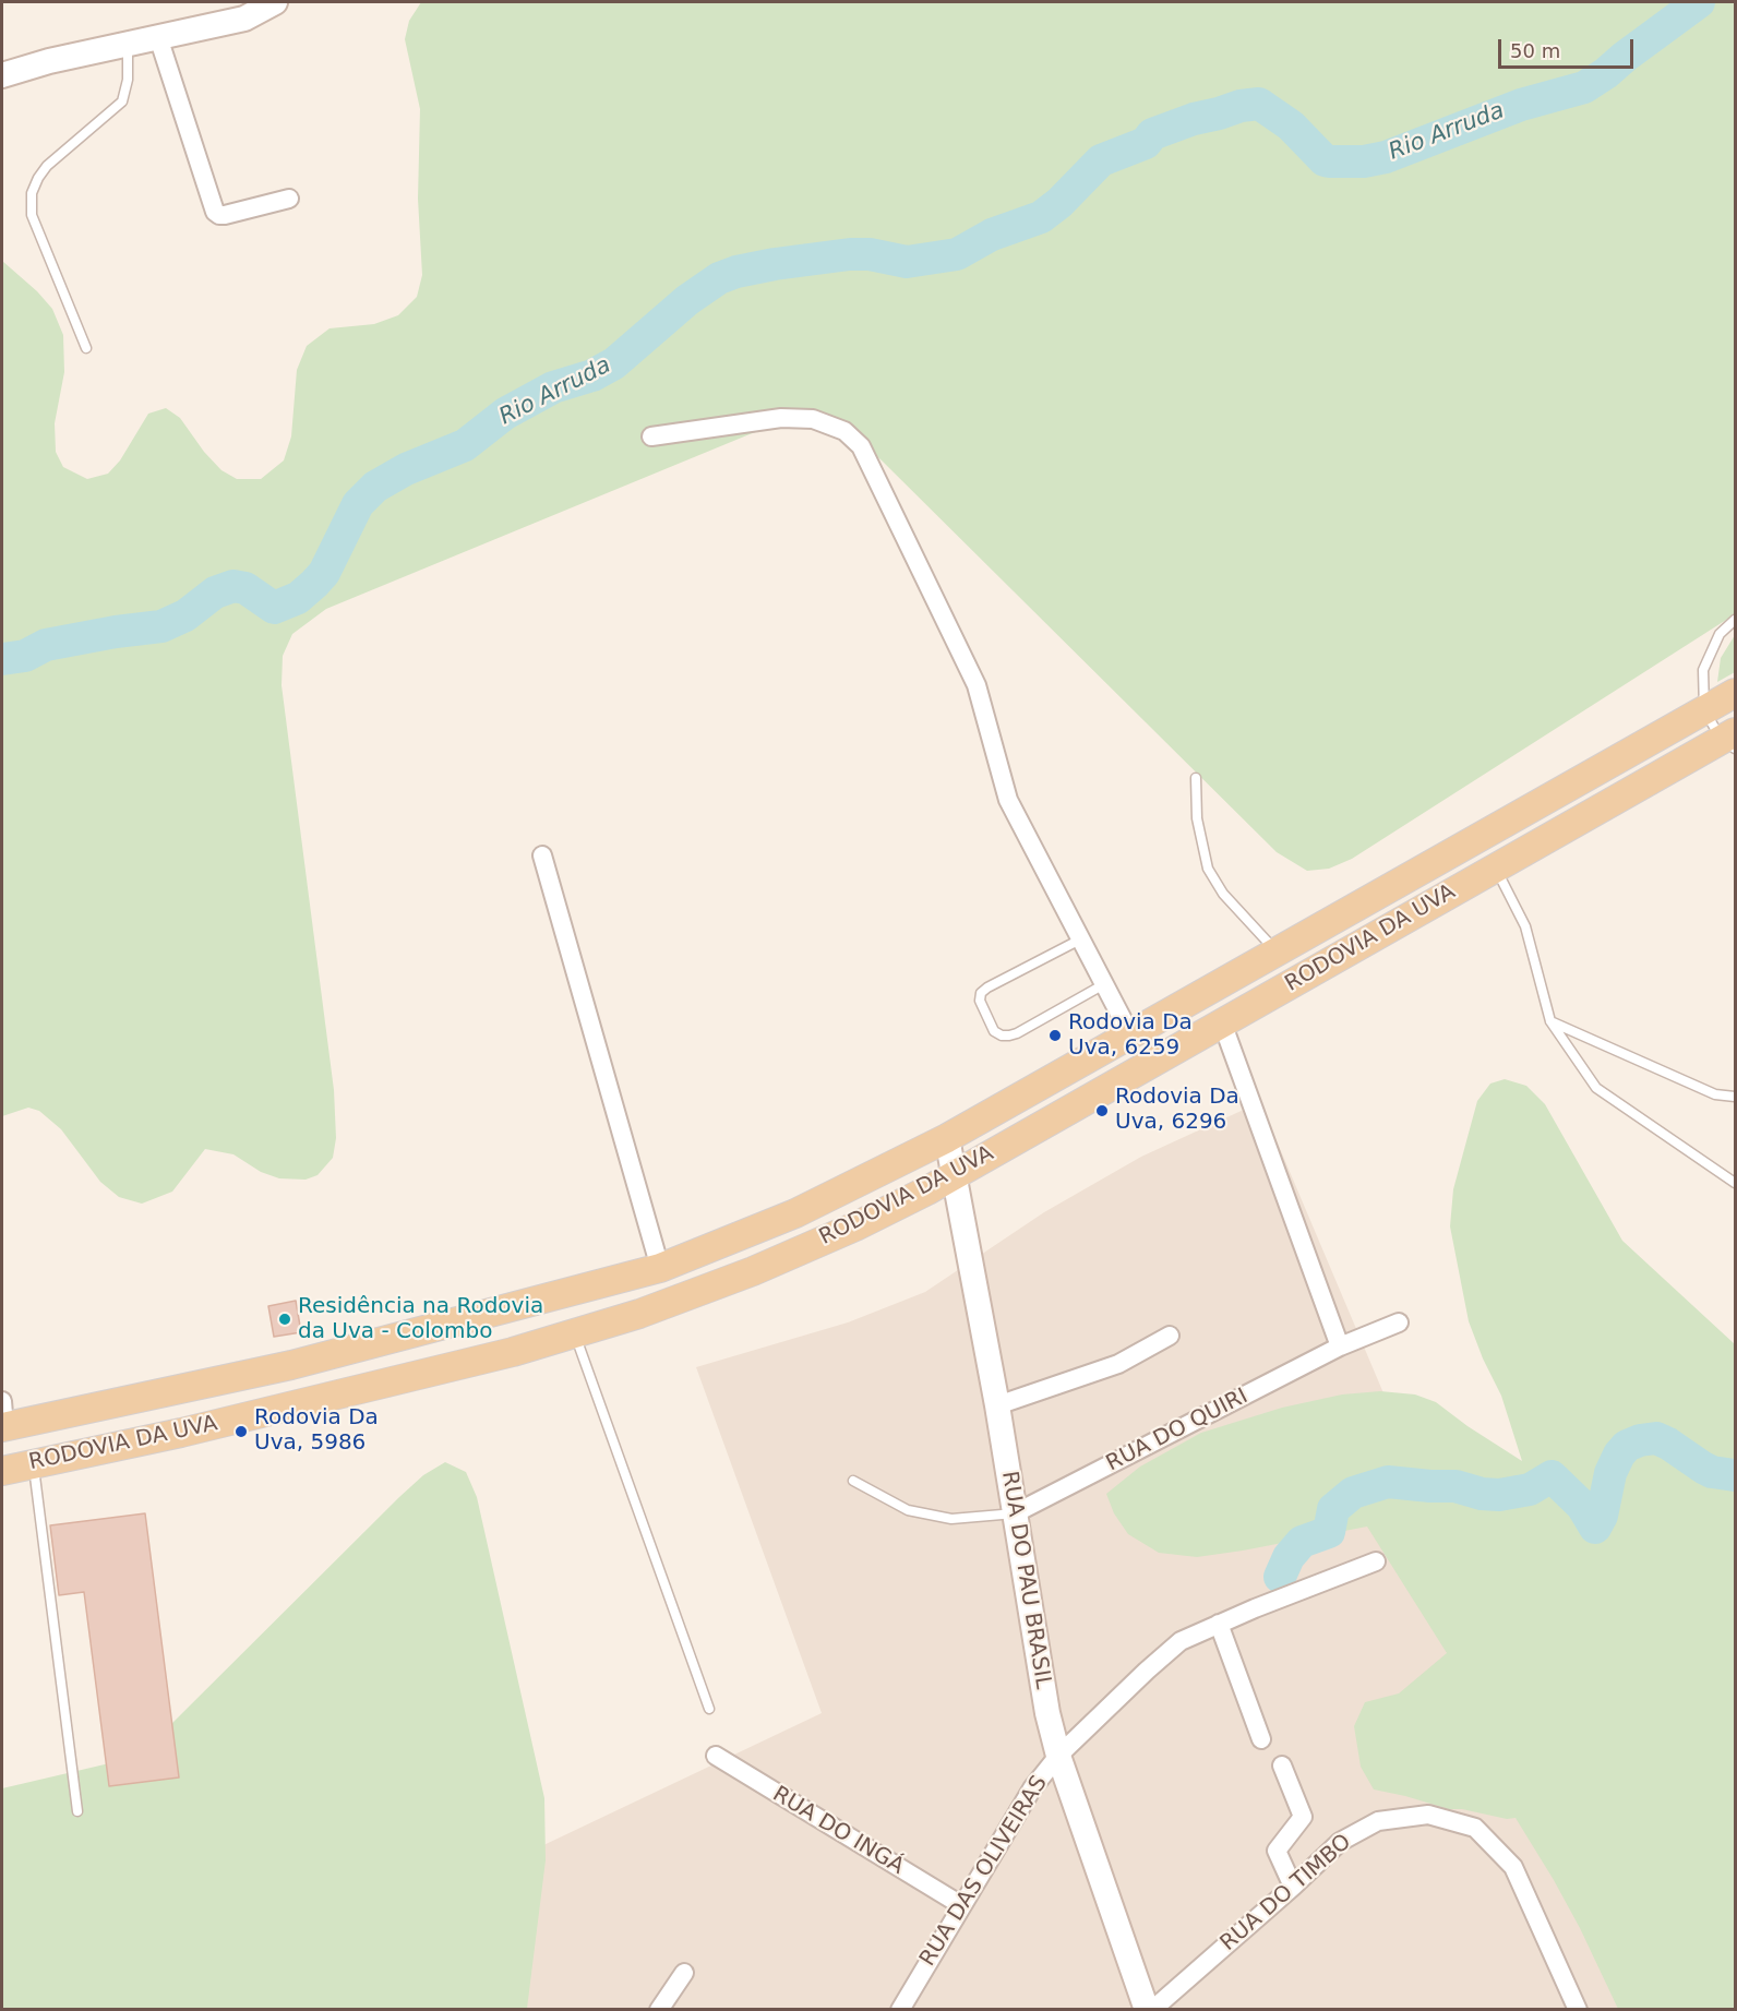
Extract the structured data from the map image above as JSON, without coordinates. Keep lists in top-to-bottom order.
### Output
{
  "streets": {
    "main road": ["RODOVIA DA UVA"],
    "street": [
      "RUA DO QUIRI",
      "RUA DO PAU BRASIL",
      "RUA DO INGÁ",
      "RUA DAS OLIVEIRAS",
      "RUA DO TIMBO"
    ]
  },
  "crossings": [
    ["RODOVIA DA UVA", "RUA DO PAU BRASIL"],
    ["RUA DO QUIRI", "RUA DO PAU BRASIL"],
    ["RUA DO PAU BRASIL", "RUA DAS OLIVEIRAS"],
    ["RUA DO PAU BRASIL", "RUA DO TIMBO"],
    ["RUA DO INGÁ", "RUA DAS OLIVEIRAS"]
  ],
  "water": ["Rio Arruda"],
  "places": [
    "Rodovia Da Uva, 6259",
    "Rodovia Da Uva, 6296",
    "Residência na Rodovia da Uva - Colombo",
    "Rodovia Da Uva, 5986"
  ],
  "scale_bar": "50 m"
}
